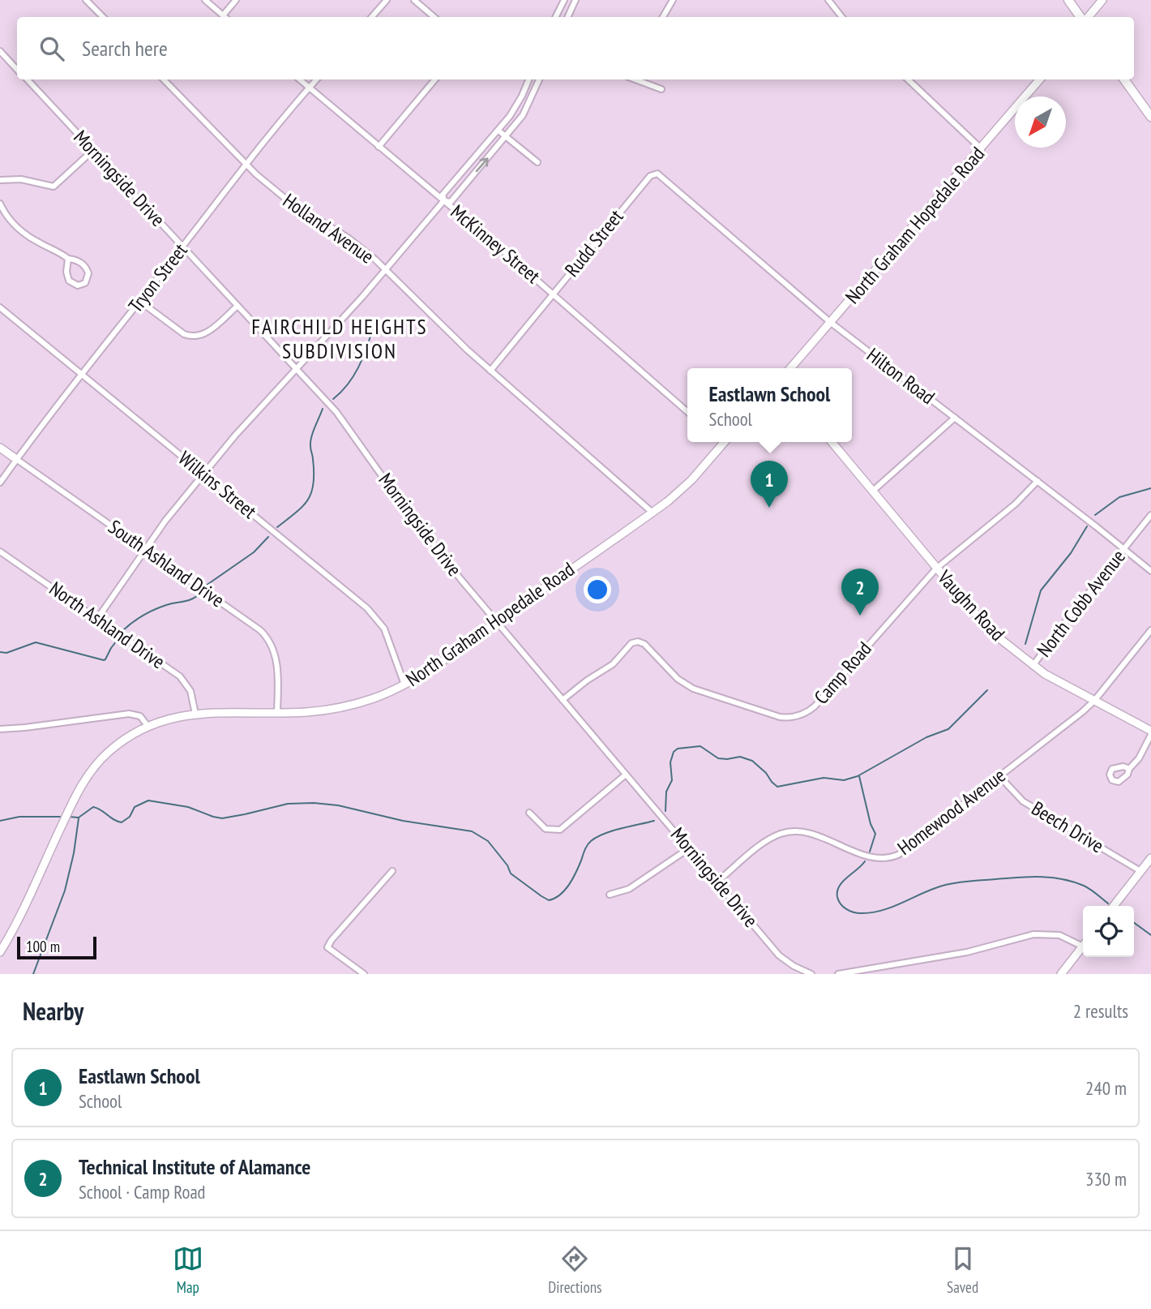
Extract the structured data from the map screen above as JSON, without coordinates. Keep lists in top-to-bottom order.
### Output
{
  "streets": {
    "street": [
      "Morningside Drive",
      "North Graham Hopedale Road",
      "Holland Avenue",
      "Rudd Street",
      "McKinney Street",
      "Tryon Street",
      "Hilton Road",
      "Wilkins Street",
      "South Ashland Drive",
      "North Cobb Avenue",
      "Vaughn Road",
      "North Ashland Drive",
      "Camp Road",
      "Homewood Avenue",
      "Beech Drive"
    ]
  },
  "crossings": [
    ["Morningside Drive", "North Graham Hopedale Road"],
    ["Morningside Drive", "Tryon Street"],
    ["Morningside Drive", "Camp Road"],
    ["Morningside Drive", "Homewood Avenue"],
    ["North Graham Hopedale Road", "Holland Avenue"],
    ["North Graham Hopedale Road", "Hilton Road"],
    ["North Graham Hopedale Road", "Wilkins Street"],
    ["North Graham Hopedale Road", "South Ashland Drive"],
    ["North Graham Hopedale Road", "North Ashland Drive"],
    ["Holland Avenue", "Rudd Street"],
    ["Holland Avenue", "Tryon Street"],
    ["Rudd Street", "McKinney Street"],
    ["Rudd Street", "Hilton Road"],
    ["McKinney Street", "Tryon Street"],
    ["Tryon Street", "Wilkins Street"],
    ["Tryon Street", "South Ashland Drive"],
    ["Hilton Road", "North Cobb Avenue"],
    ["Hilton Road", "Camp Road"],
    ["North Cobb Avenue", "Vaughn Road"],
    ["Vaughn Road", "Camp Road"],
    ["Vaughn Road", "Homewood Avenue"],
    ["Homewood Avenue", "Beech Drive"]
  ],
  "districts": ["FAIRCHILD HEIGHTS SUBDIVISION"],
  "scale_bar": "100 m",
  "north": "bottom left",
  "page": {
    "search": "Search here",
    "popup": ["Eastlawn School", "School"],
    "pins": ["1", "2"],
    "scale": "100 m",
    "heading": ["Nearby", "2 results"],
    "list": [
      {
        "mark": "1",
        "name": "Eastlawn School",
        "note": "School",
        "value": "240 m"
      },
      {
        "mark": "2",
        "name": "Technical Institute of Alamance",
        "note": "School · Camp Road",
        "value": "330 m"
      }
    ],
    "nav": ["Map", "Directions", "Saved"]
  }
}
